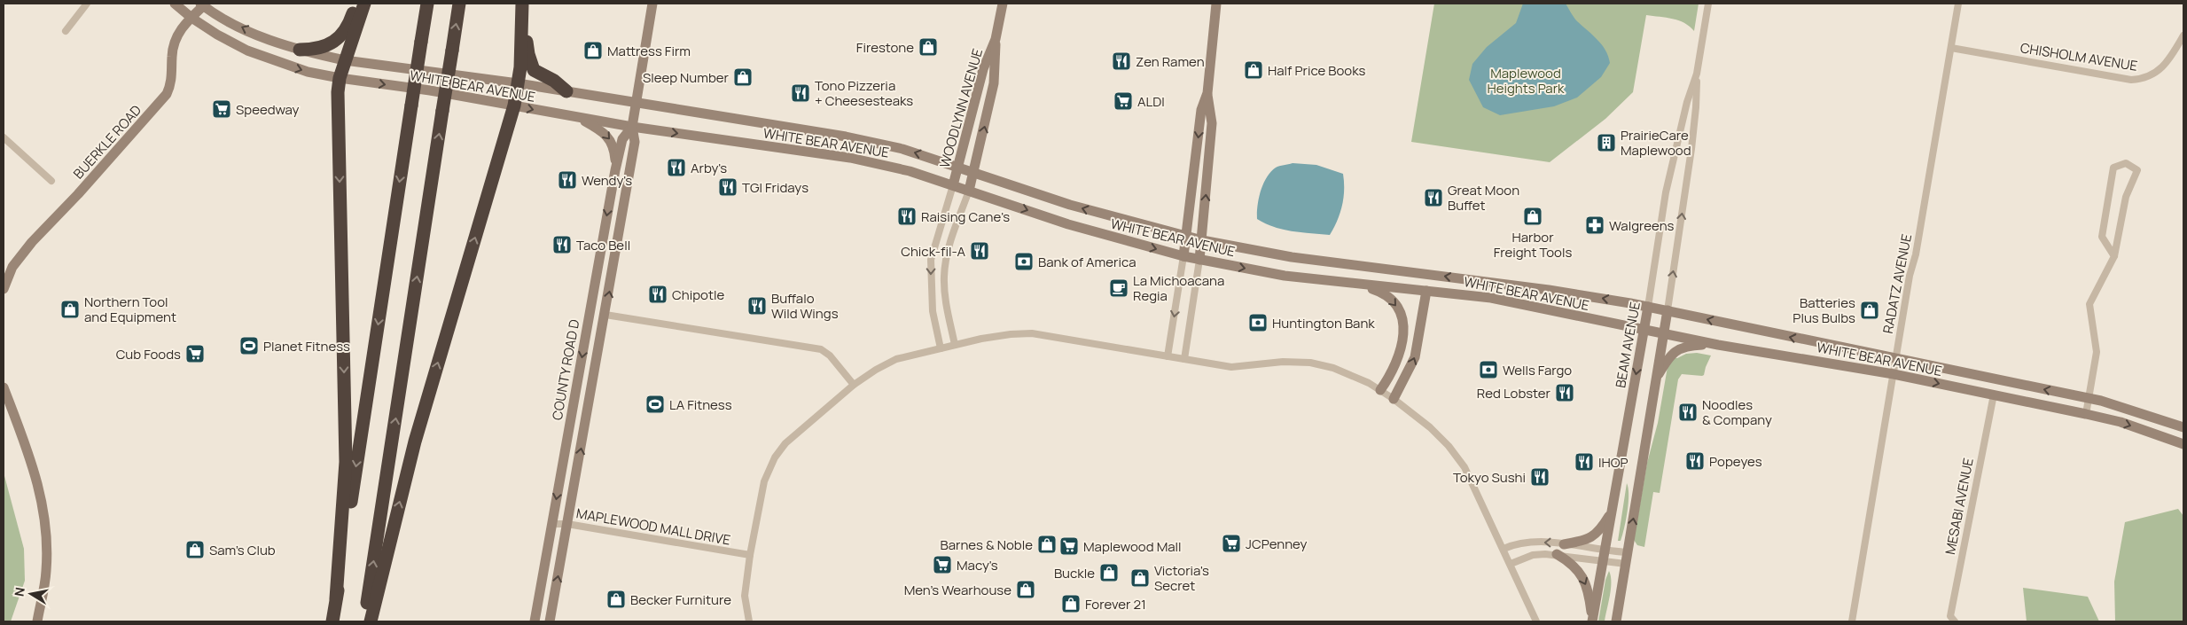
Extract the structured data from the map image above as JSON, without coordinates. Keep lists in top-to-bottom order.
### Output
{
  "streets": {
    "main road": [
      "WHITE BEAR AVENUE",
      "WOODLYNN AVENUE",
      "BUERKLE ROAD",
      "BEAM AVENUE",
      "COUNTY ROAD D"
    ],
    "street": [
      "CHISHOLM AVENUE",
      "RADATZ AVENUE",
      "MESABI AVENUE",
      "MAPLEWOOD MALL DRIVE"
    ]
  },
  "crossings": [
    ["CHISHOLM AVENUE", "RADATZ AVENUE"],
    ["WHITE BEAR AVENUE", "WOODLYNN AVENUE"],
    ["WHITE BEAR AVENUE", "BUERKLE ROAD"],
    ["WHITE BEAR AVENUE", "RADATZ AVENUE"],
    ["WHITE BEAR AVENUE", "BEAM AVENUE"],
    ["WHITE BEAR AVENUE", "COUNTY ROAD D"],
    ["WHITE BEAR AVENUE", "MESABI AVENUE"],
    ["COUNTY ROAD D", "MAPLEWOOD MALL DRIVE"]
  ],
  "parks": ["Maplewood Heights Park"],
  "places": {
    "shop": [
      "Firestone",
      "Mattress Firm",
      "Half Price Books",
      "Sleep Number",
      "Harbor Freight Tools",
      "Northern Tool and Equipment",
      "Batteries Plus Bulbs",
      "Barnes & Noble",
      "Sam's Club",
      "Buckle",
      "Victoria's Secret",
      "Men's Wearhouse",
      "Becker Furniture",
      "Forever 21"
    ],
    "restaurant": [
      "Zen Ramen",
      "Tono Pizzeria + Cheesesteaks",
      "Arby's",
      "Wendy's",
      "TGI Fridays",
      "Great Moon Buffet",
      "Raising Cane's",
      "Taco Bell",
      "Chick-fil-A",
      "Chipotle",
      "Buffalo Wild Wings",
      "Red Lobster",
      "Noodles & Company",
      "Popeyes",
      "IHOP",
      "Tokyo Sushi"
    ],
    "supermarket": [
      "ALDI",
      "Speedway",
      "Cub Foods",
      "JCPenney",
      "Maplewood Mall",
      "Macy's"
    ],
    "building": ["PrairieCare Maplewood"],
    "pharmacy": ["Walgreens"],
    "bank": ["Bank of America", "Huntington Bank", "Wells Fargo"],
    "cafe": ["La Michoacana Regia"],
    "sports": ["Planet Fitness", "LA Fitness"]
  },
  "north": "left"
}
